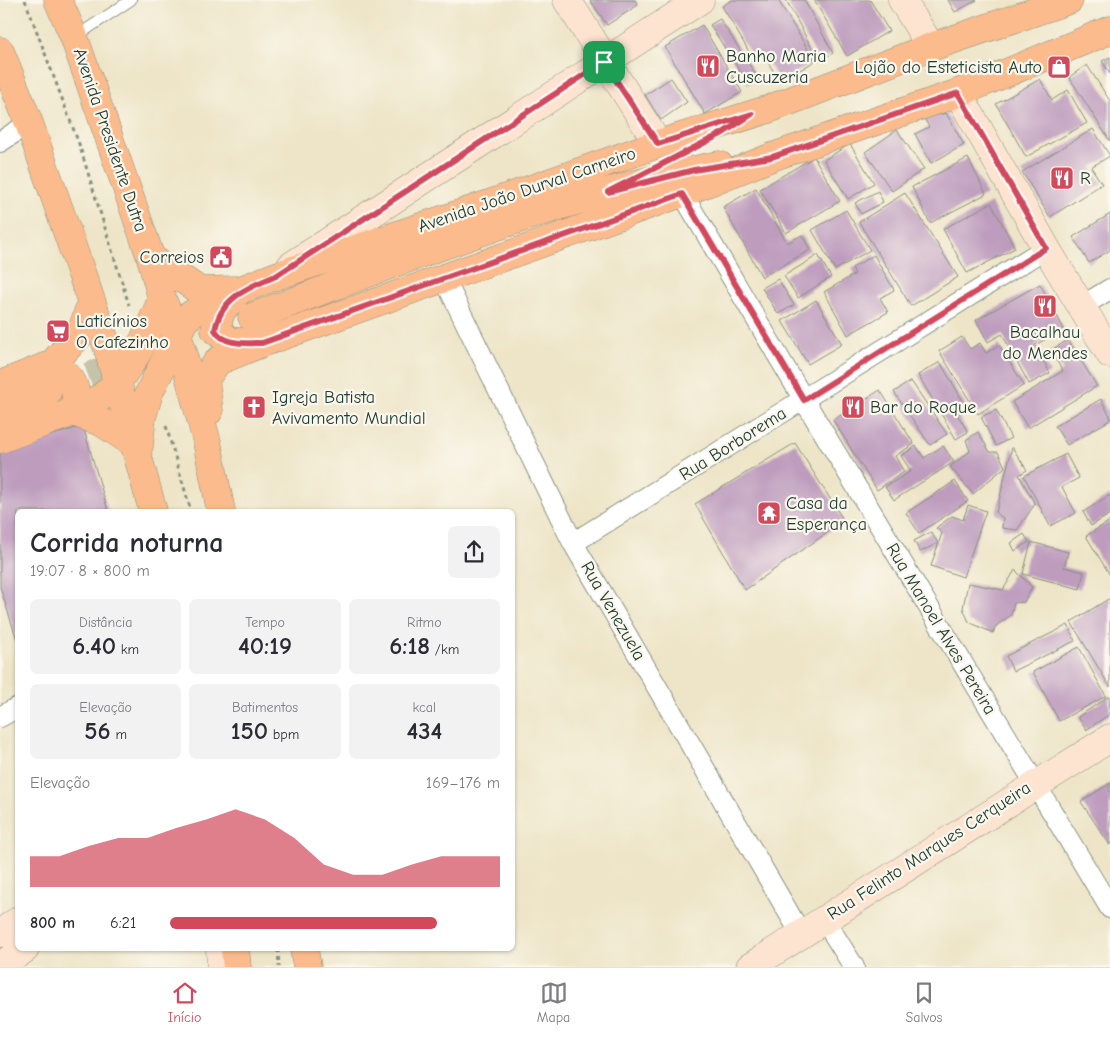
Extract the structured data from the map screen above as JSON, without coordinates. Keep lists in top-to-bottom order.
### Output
{
  "streets": {
    "main road": ["Avenida Presidente Dutra", "Avenida João Durval Carneiro"],
    "street": [
      "Rua Borborema",
      "Rua Venezuela",
      "Rua Manoel Alves Pereira",
      "Rua Felinto Marques Cerqueira"
    ]
  },
  "crossings": [
    ["Rua Borborema", "Rua Venezuela"],
    ["Rua Borborema", "Rua Manoel Alves Pereira"],
    ["Rua Venezuela", "Rua Felinto Marques Cerqueira"],
    ["Rua Manoel Alves Pereira", "Rua Felinto Marques Cerqueira"]
  ],
  "places": {
    "restaurant": [
      "Banho Maria Cuscuzeria",
      "R",
      "Bacalhau do Mendes",
      "Bar do Roque"
    ],
    "shop": ["Lojão do Esteticista Auto"],
    "public building": ["Correios"],
    "supermarket": ["Laticínios O Cafezinho"],
    "church": ["Igreja Batista Avivamento Mundial"],
    "temple": ["Casa da Esperança"]
  },
  "page": {
    "heading": ["Corrida noturna", "19:07 · 8 × 800 m"],
    "stats": [
      ["Distância", "6.40 km"],
      ["Tempo", "40:19"],
      ["Ritmo", "6:18 /km"],
      ["Elevação", "56 m"],
      ["Batimentos", "150 bpm"],
      ["kcal", "434"]
    ],
    "chart": ["Elevação", "169–176 m"],
    "list": [
      {
        "name": "800 m",
        "note": "6:21"
      }
    ],
    "tabs": ["Início", "Mapa", "Salvos"]
  }
}
